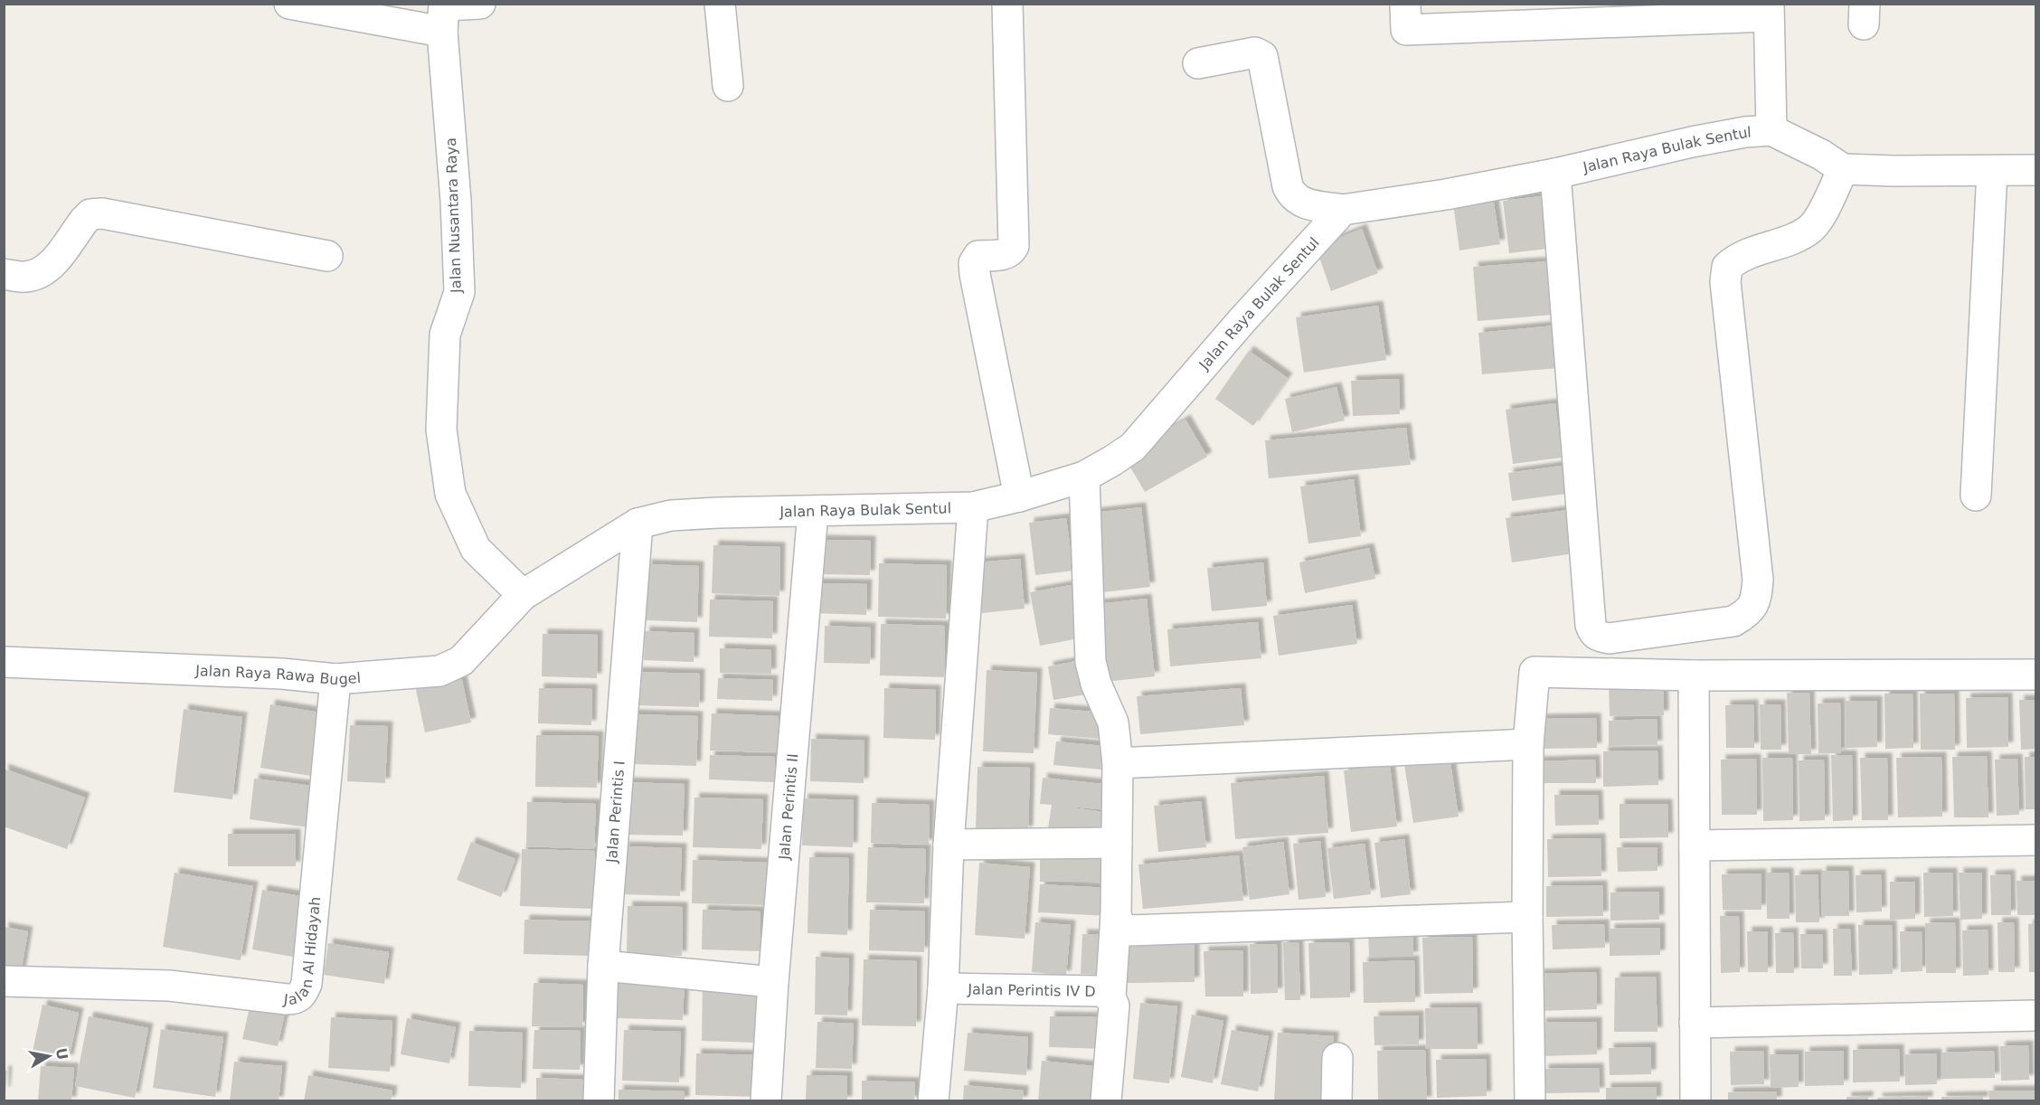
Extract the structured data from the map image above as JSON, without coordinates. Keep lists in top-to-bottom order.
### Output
{
  "streets": {
    "street": [
      "Jalan Raya Bulak Sentul",
      "Jalan Nusantara Raya",
      "Jalan Raya Rawa Bugel",
      "Jalan Perintis II",
      "Jalan Perintis I",
      "Jalan Al Hidayah",
      "Jalan Perintis IV D"
    ]
  },
  "crossings": [
    ["Jalan Raya Bulak Sentul", "Jalan Nusantara Raya"],
    ["Jalan Raya Bulak Sentul", "Jalan Raya Rawa Bugel"],
    ["Jalan Raya Bulak Sentul", "Jalan Perintis II"],
    ["Jalan Raya Bulak Sentul", "Jalan Perintis I"],
    ["Jalan Nusantara Raya", "Jalan Raya Rawa Bugel"],
    ["Jalan Raya Rawa Bugel", "Jalan Al Hidayah"]
  ],
  "north": "right"
}
